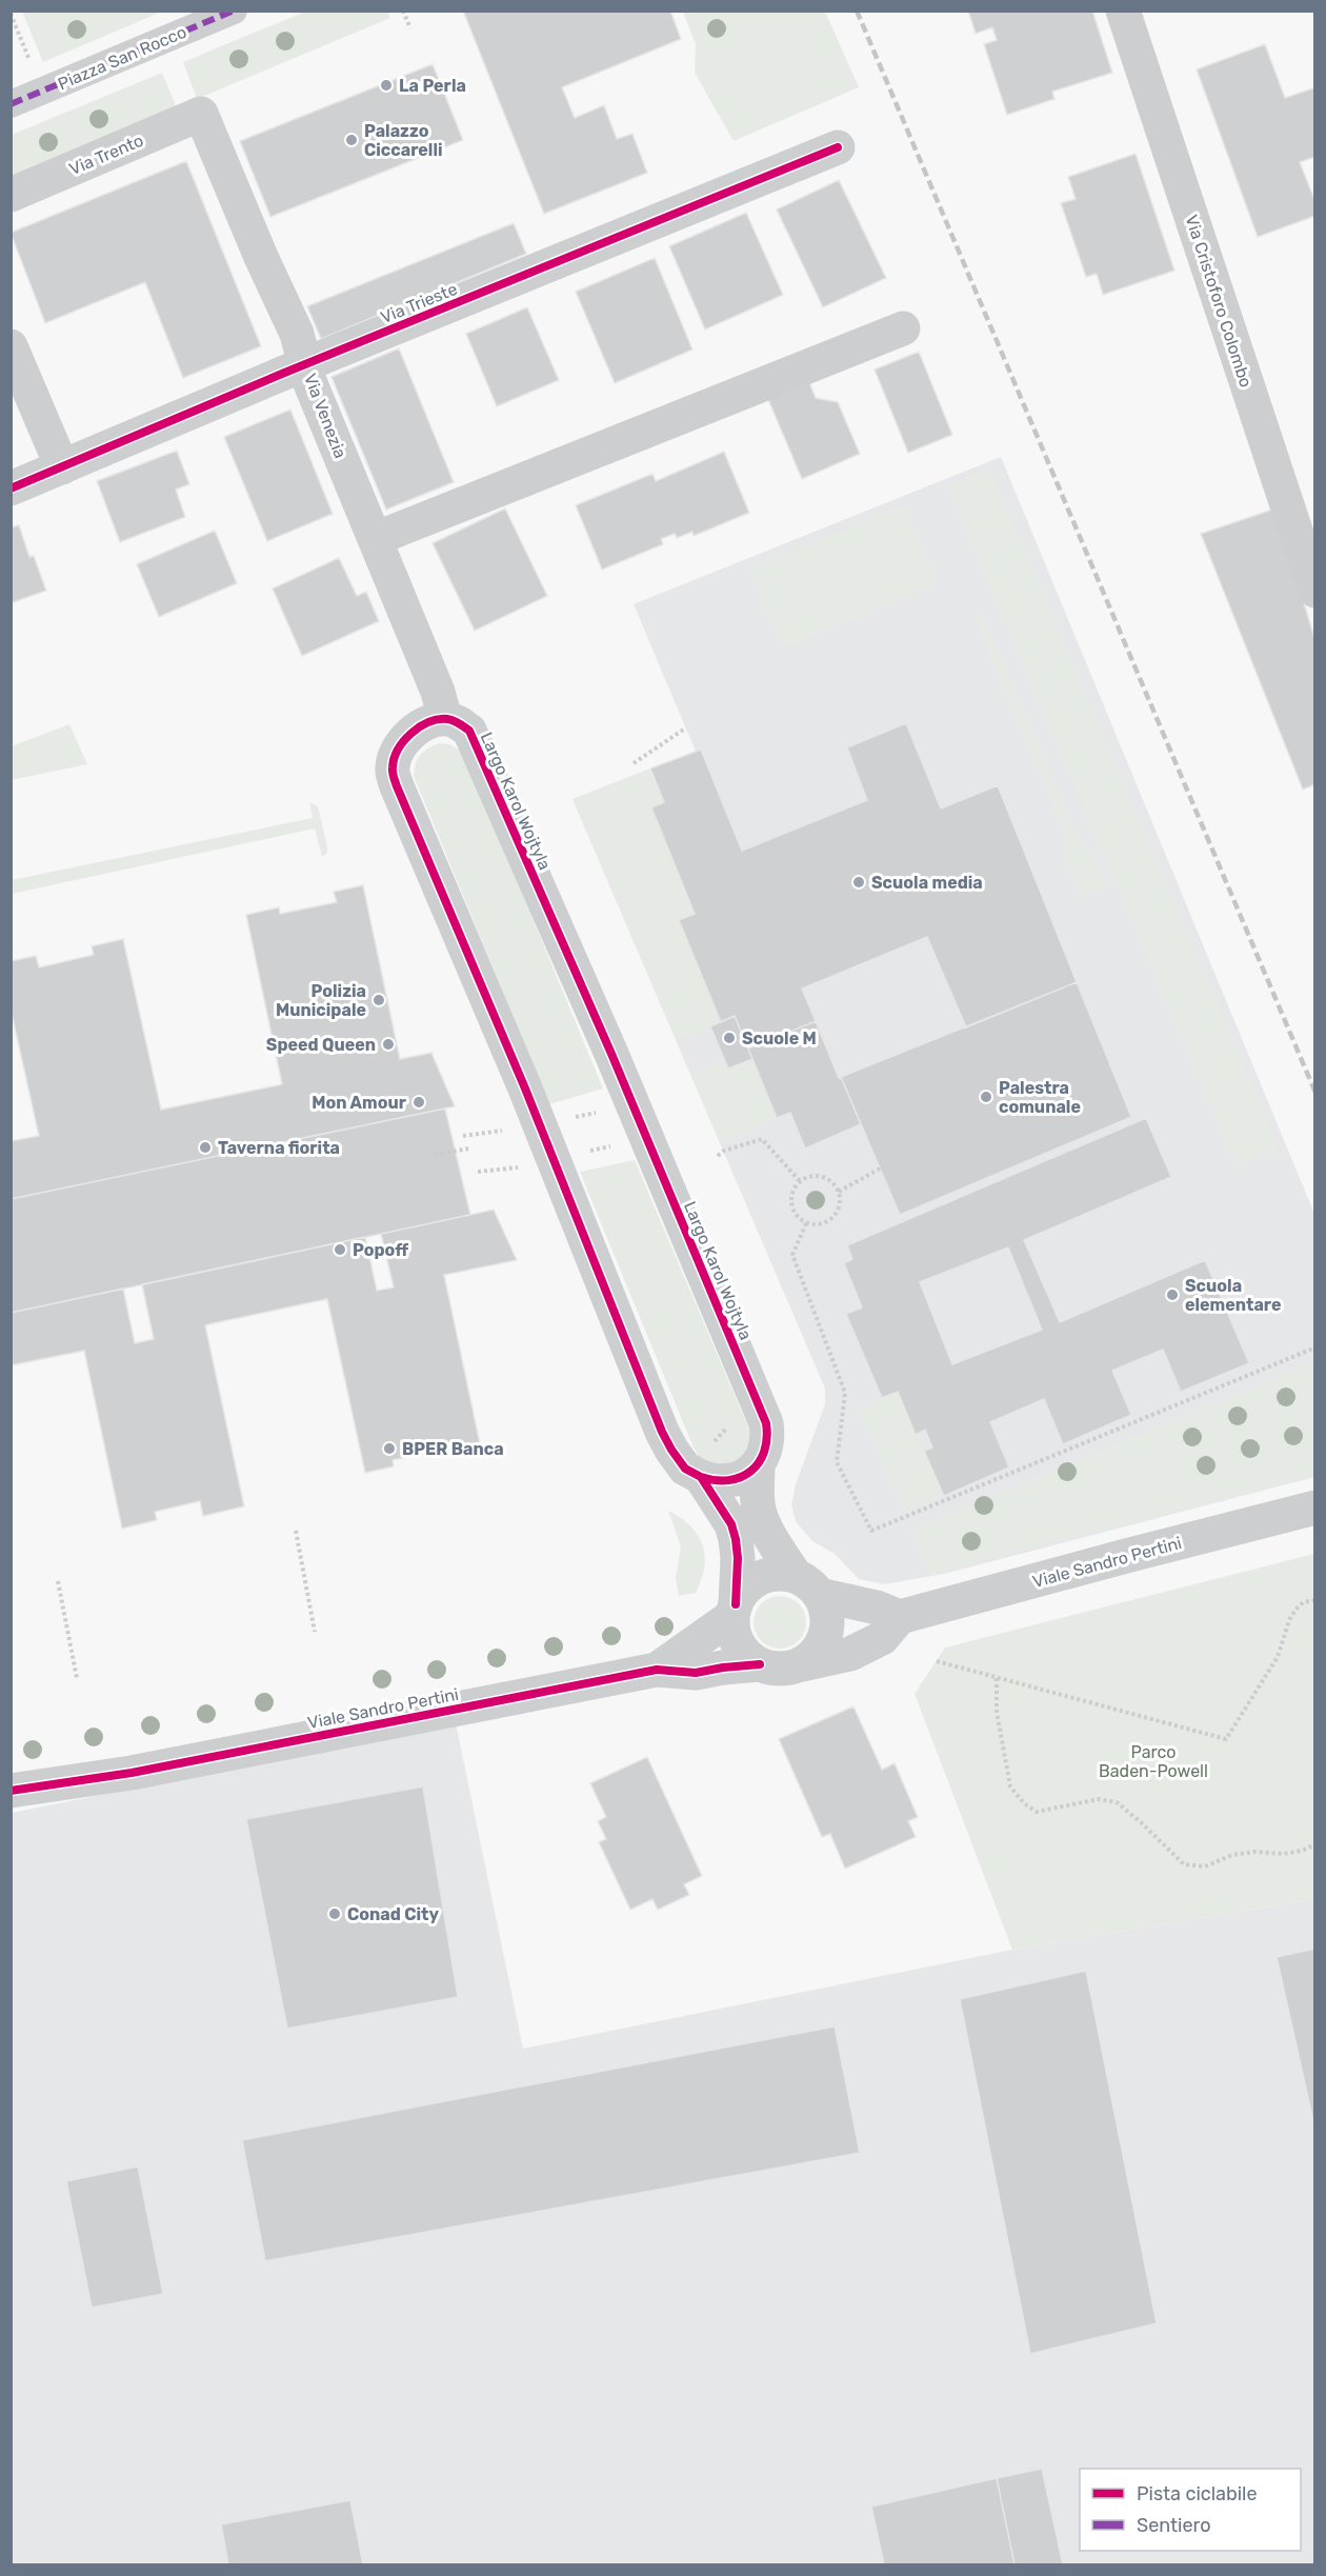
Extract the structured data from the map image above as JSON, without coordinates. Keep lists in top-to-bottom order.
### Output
{
  "streets": {
    "street": [
      "Piazza San Rocco",
      "Via Trento",
      "Via Cristoforo Colombo",
      "Via Trieste",
      "Via Venezia",
      "Largo Karol Wojtyla",
      "Viale Sandro Pertini"
    ]
  },
  "crossings": [
    ["Via Trento", "Via Venezia"],
    ["Via Trieste", "Via Venezia"],
    ["Via Venezia", "Largo Karol Wojtyla"],
    ["Largo Karol Wojtyla", "Viale Sandro Pertini"]
  ],
  "parks": ["Parco Baden-Powell"],
  "places": [
    "La Perla",
    "Palazzo Ciccarelli",
    "Scuola media",
    "Polizia Municipale",
    "Scuole M",
    "Speed Queen",
    "Palestra comunale",
    "Mon Amour",
    "Taverna fiorita",
    "Popoff",
    "Scuola elementare",
    "BPER Banca",
    "Conad City"
  ],
  "legend": ["Pista ciclabile", "Sentiero"]
}
